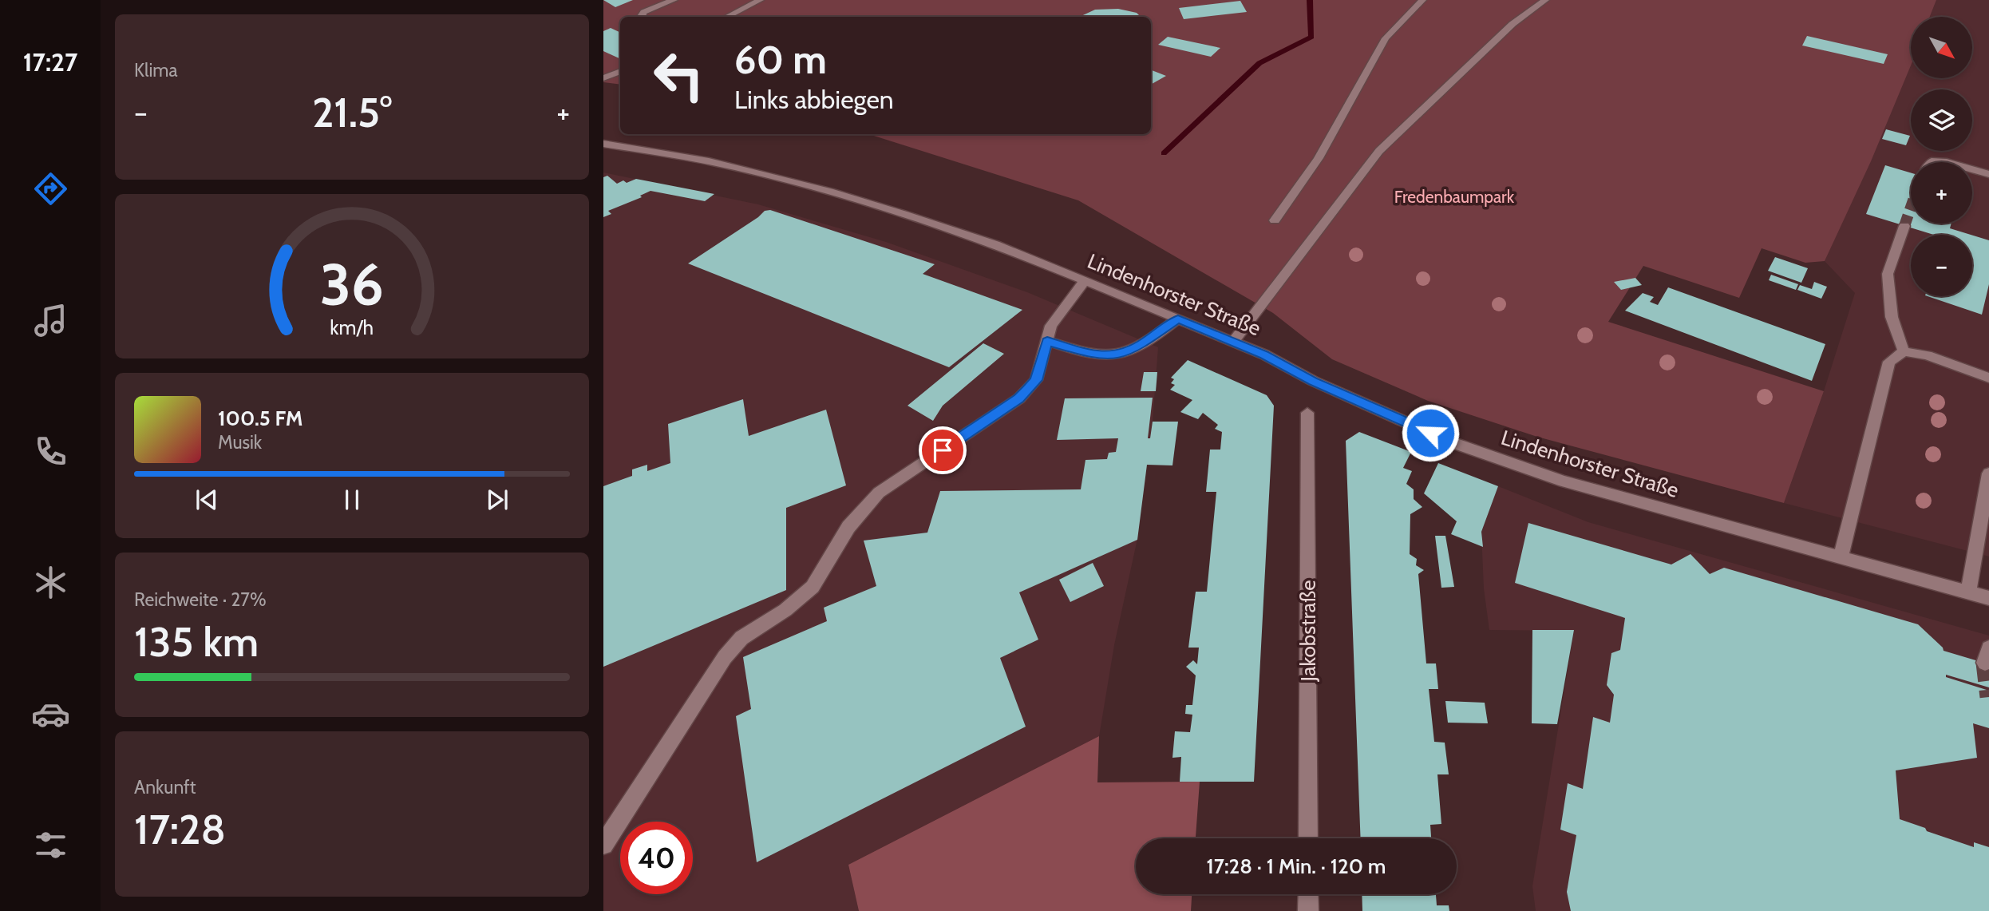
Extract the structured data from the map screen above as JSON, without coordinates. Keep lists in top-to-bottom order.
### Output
{
  "streets": {
    "street": ["Lindenhorster Straße", "Jakobstraße"]
  },
  "parks": ["Fredenbaumpark"],
  "north": "bottom right",
  "page": {
    "tabs": "17:27",
    "tile": [
      "Klima",
      ["Reichweite · 27%", "135 km"],
      ["Ankunft", "17:28"]
    ],
    "map_buttons": ["+", "−"],
    "turn": ["60 m", "Links abbiegen"],
    "heat": ["−", "21.5°", "+"],
    "song": ["100.5 FM", "Musik"],
    "limit": "40",
    "trip": "17:28 · 1 Min. · 120 m",
    "gauge": ["36", "km/h"]
  }
}
